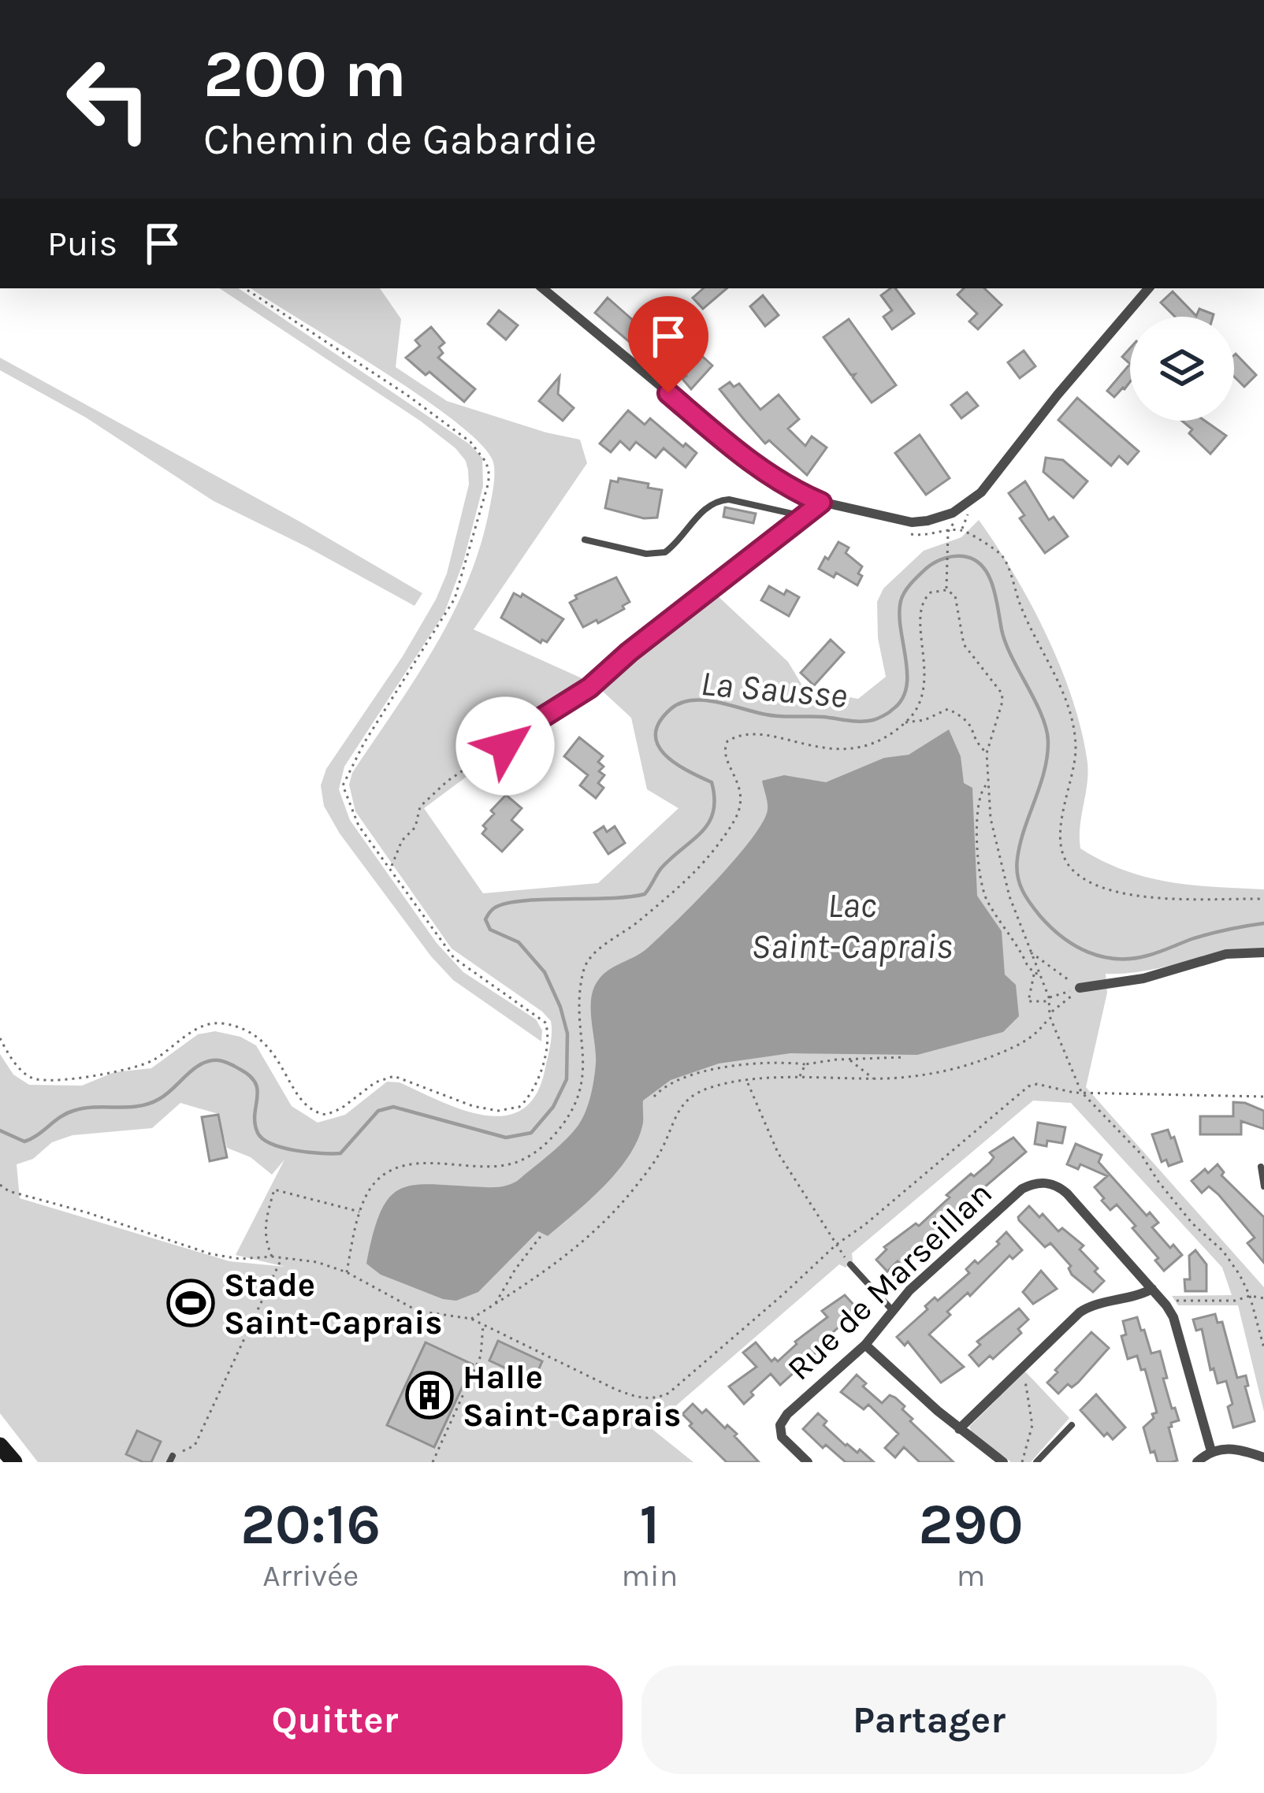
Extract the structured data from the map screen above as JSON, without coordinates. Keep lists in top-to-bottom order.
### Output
{
  "streets": {
    "street": ["Rue de Marseillan"]
  },
  "water": ["La Sausse", "Lac Saint-Caprais"],
  "places": {
    "sports": ["Stade Saint-Caprais"],
    "building": ["Halle Saint-Caprais"]
  },
  "page": {
    "turn": ["200 m", "Chemin de Gabardie"],
    "then": "Puis",
    "eta": [
      "20:16",
      "Arrivée",
      "1",
      "min",
      "290",
      "m"
    ],
    "buttons": ["Quitter", "Partager"]
  }
}
